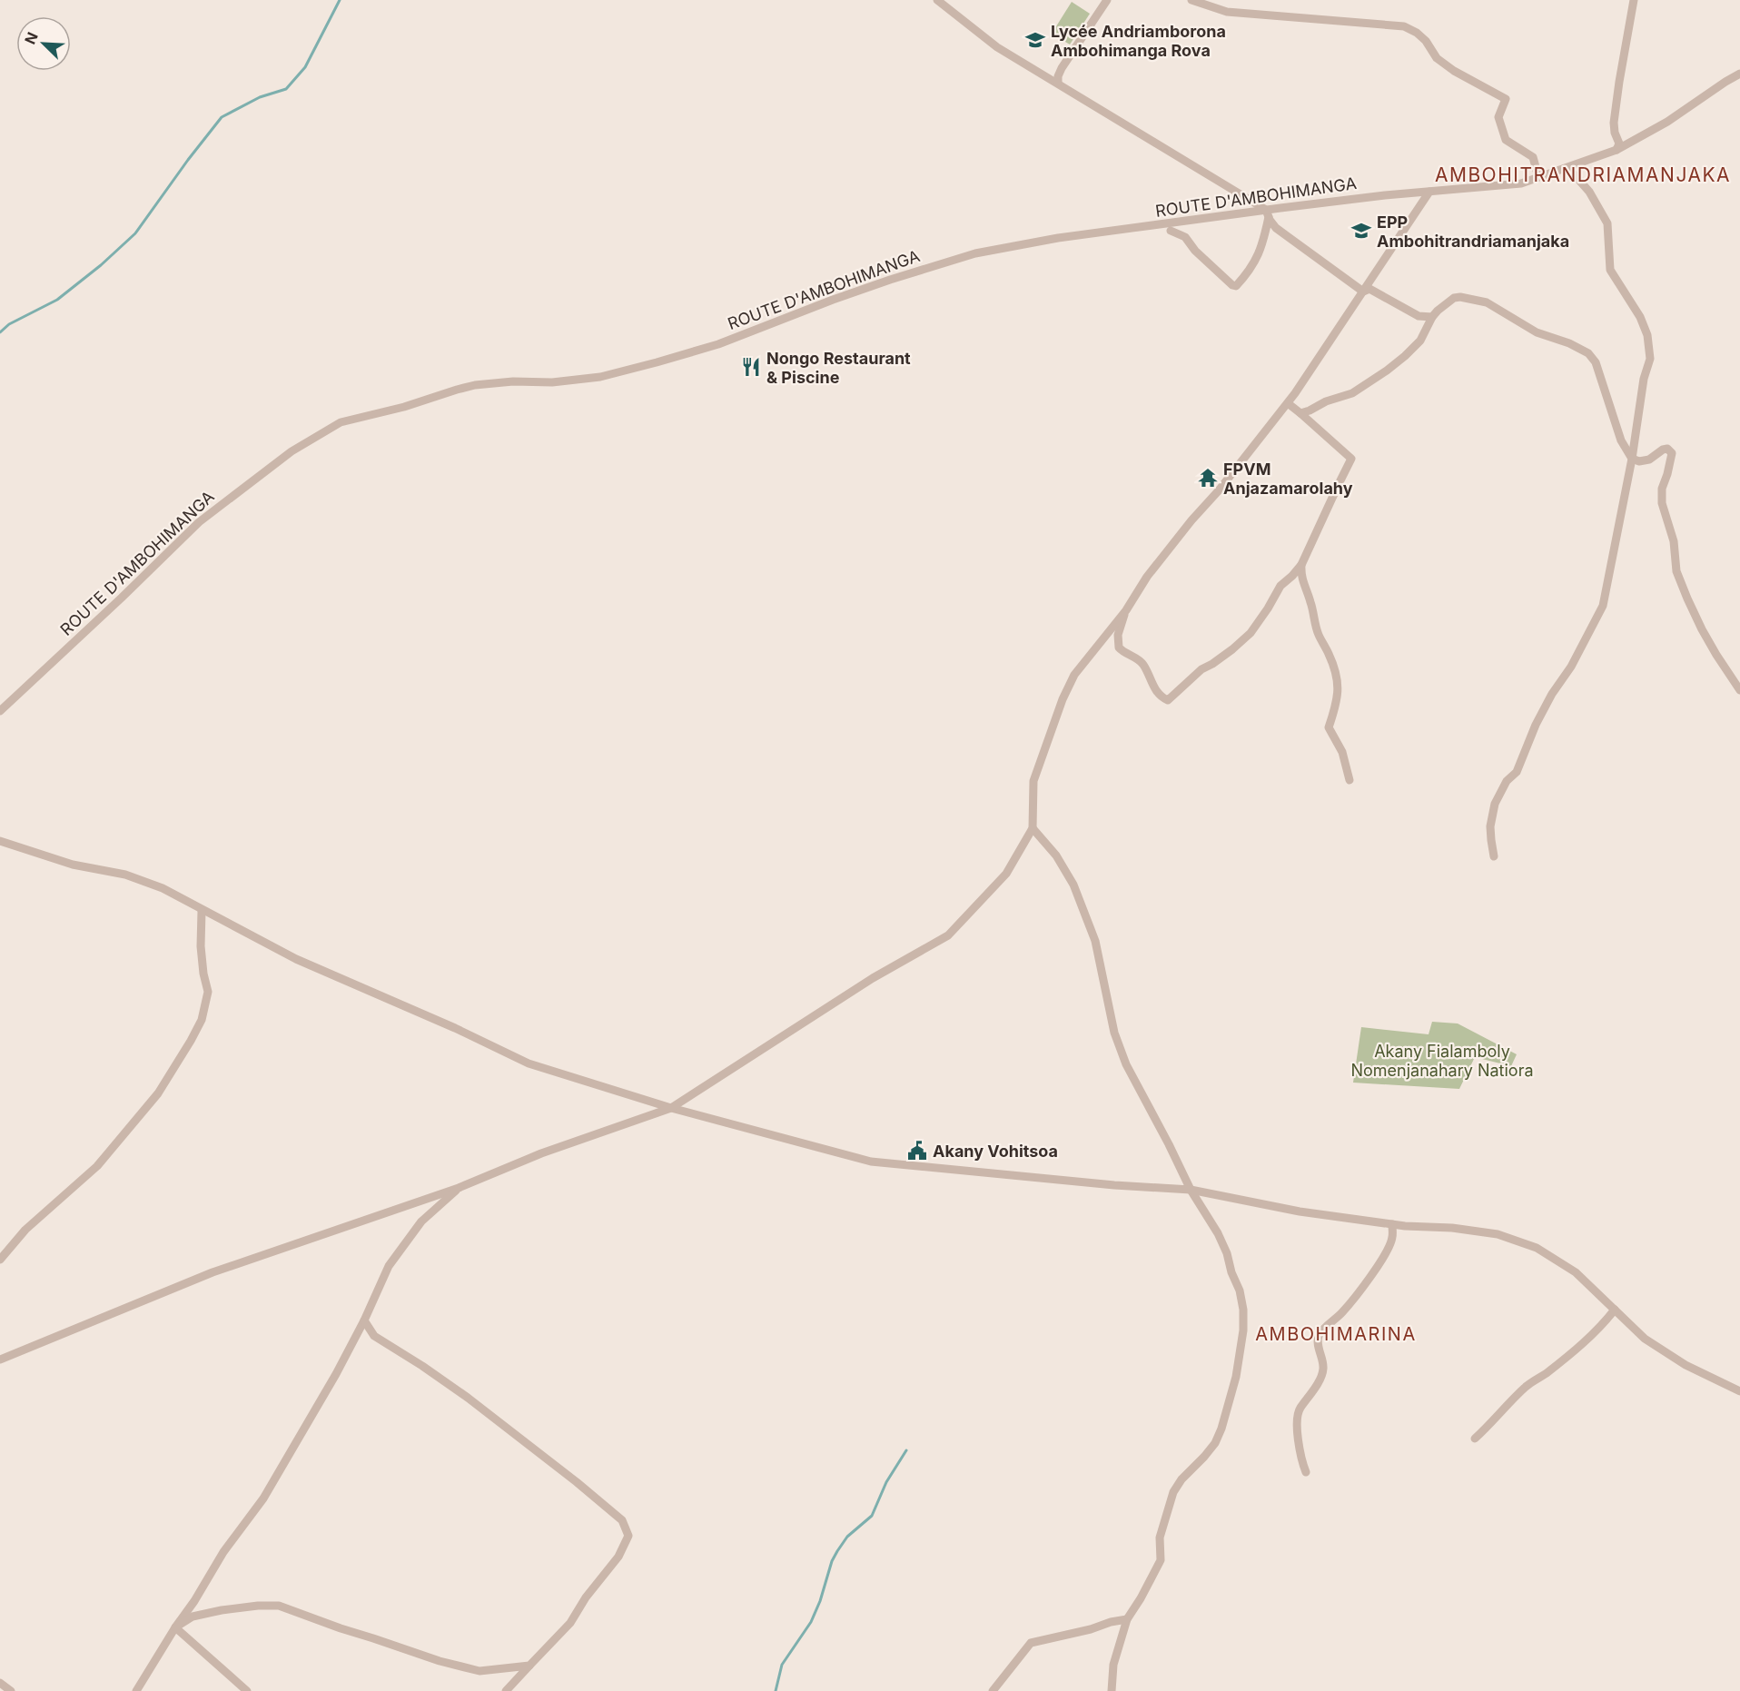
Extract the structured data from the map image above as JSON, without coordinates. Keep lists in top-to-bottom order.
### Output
{
  "streets": {
    "street": ["ROUTE D'AMBOHIMANGA"]
  },
  "districts": ["AMBOHITRANDRIAMANJAKA", "AMBOHIMARINA"],
  "parks": ["Akany Fialamboly Nomenjanahary Natiora"],
  "places": {
    "school or university": ["Lycée Andriamborona Ambohimanga Rova", "EPP Ambohitrandriamanjaka"],
    "restaurant": ["Nongo Restaurant & Piscine"],
    "temple": ["FPVM Anjazamarolahy"],
    "public building": ["Akany Vohitsoa"]
  },
  "north": "top left"
}
